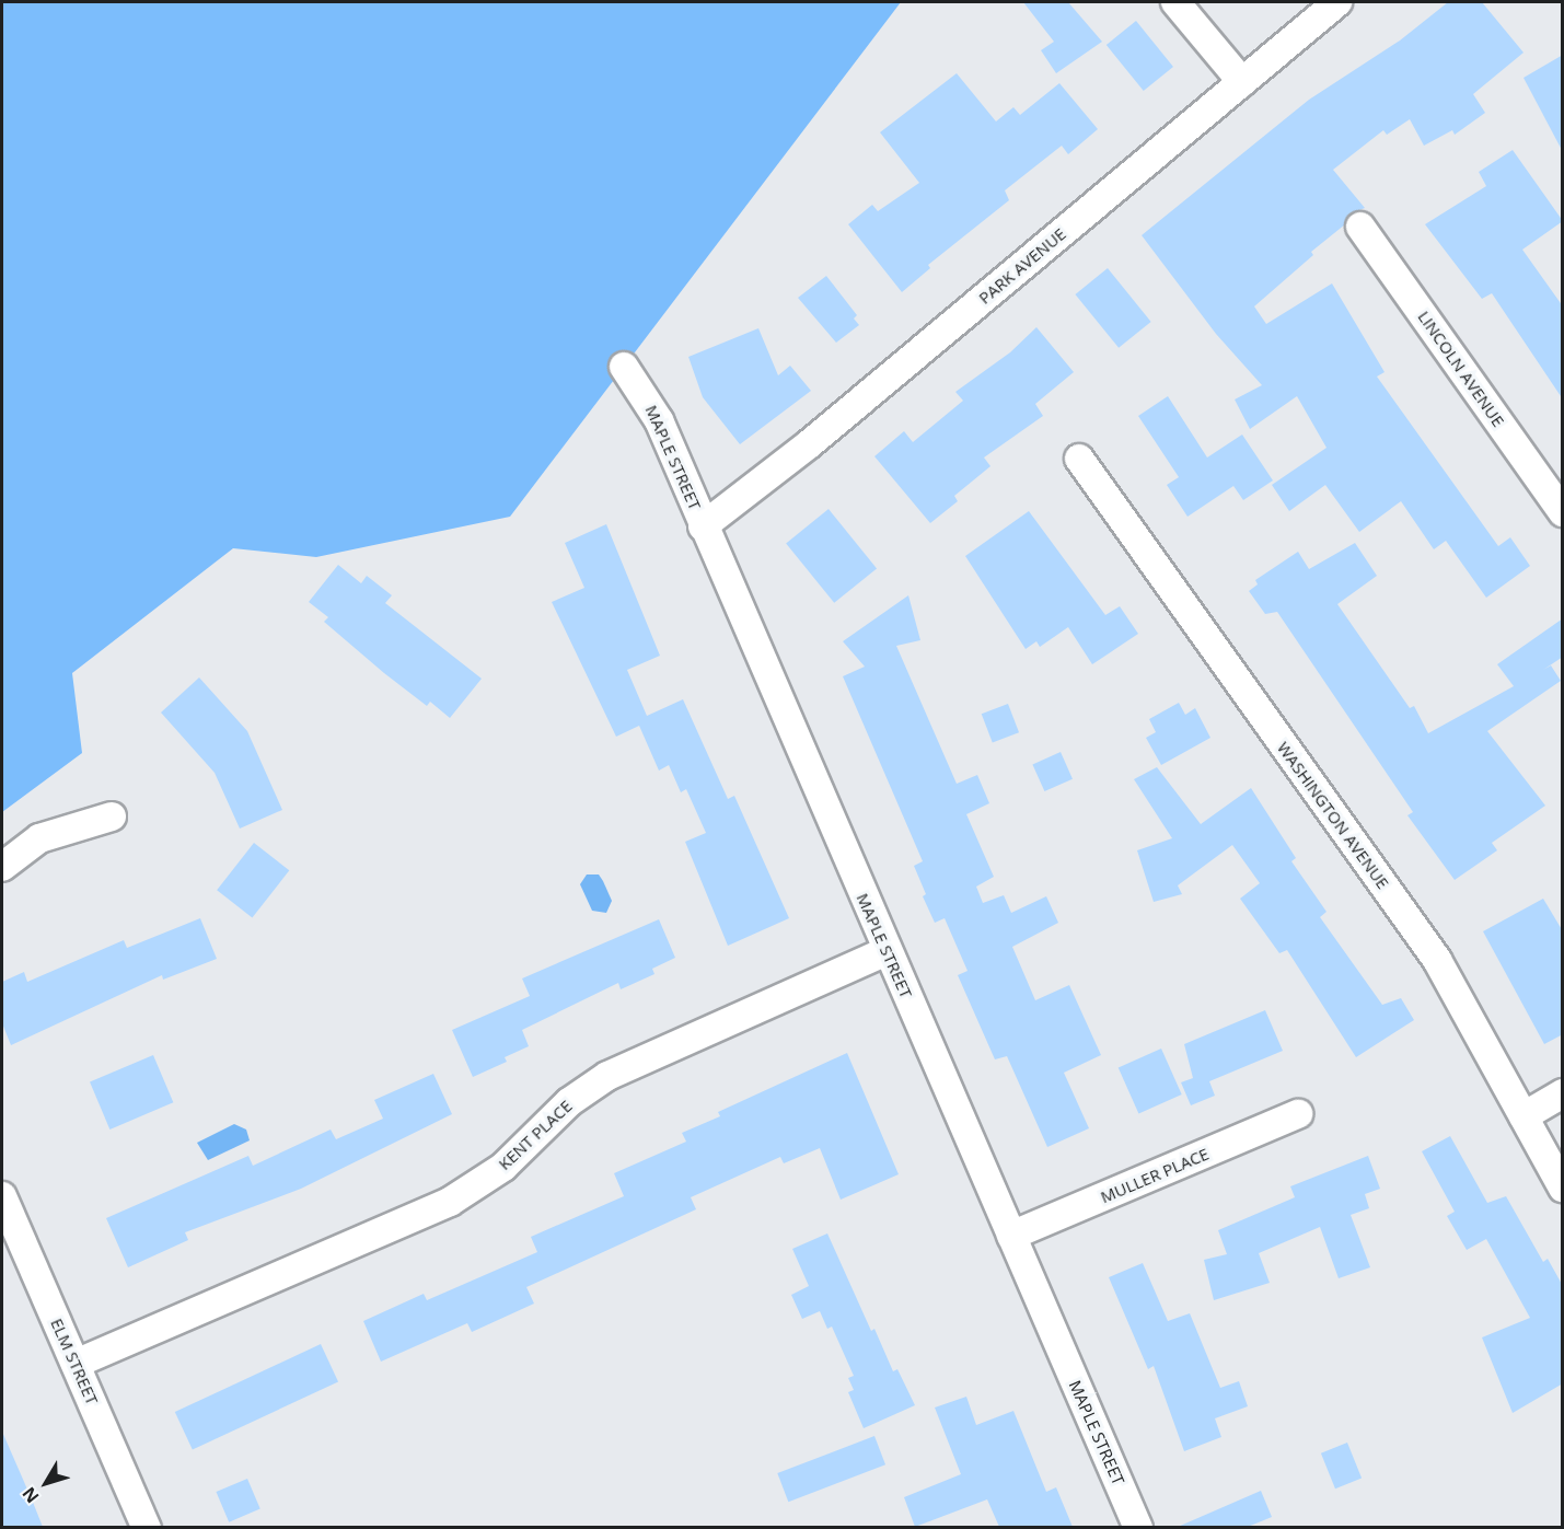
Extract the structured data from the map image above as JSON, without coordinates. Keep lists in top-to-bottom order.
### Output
{
  "streets": {
    "street": [
      "PARK AVENUE",
      "LINCOLN AVENUE",
      "MAPLE STREET",
      "WASHINGTON AVENUE",
      "KENT PLACE",
      "MULLER PLACE",
      "ELM STREET"
    ]
  },
  "crossings": [
    ["PARK AVENUE", "MAPLE STREET"],
    ["MAPLE STREET", "KENT PLACE"],
    ["MAPLE STREET", "MULLER PLACE"],
    ["KENT PLACE", "ELM STREET"]
  ],
  "north": "bottom left"
}
